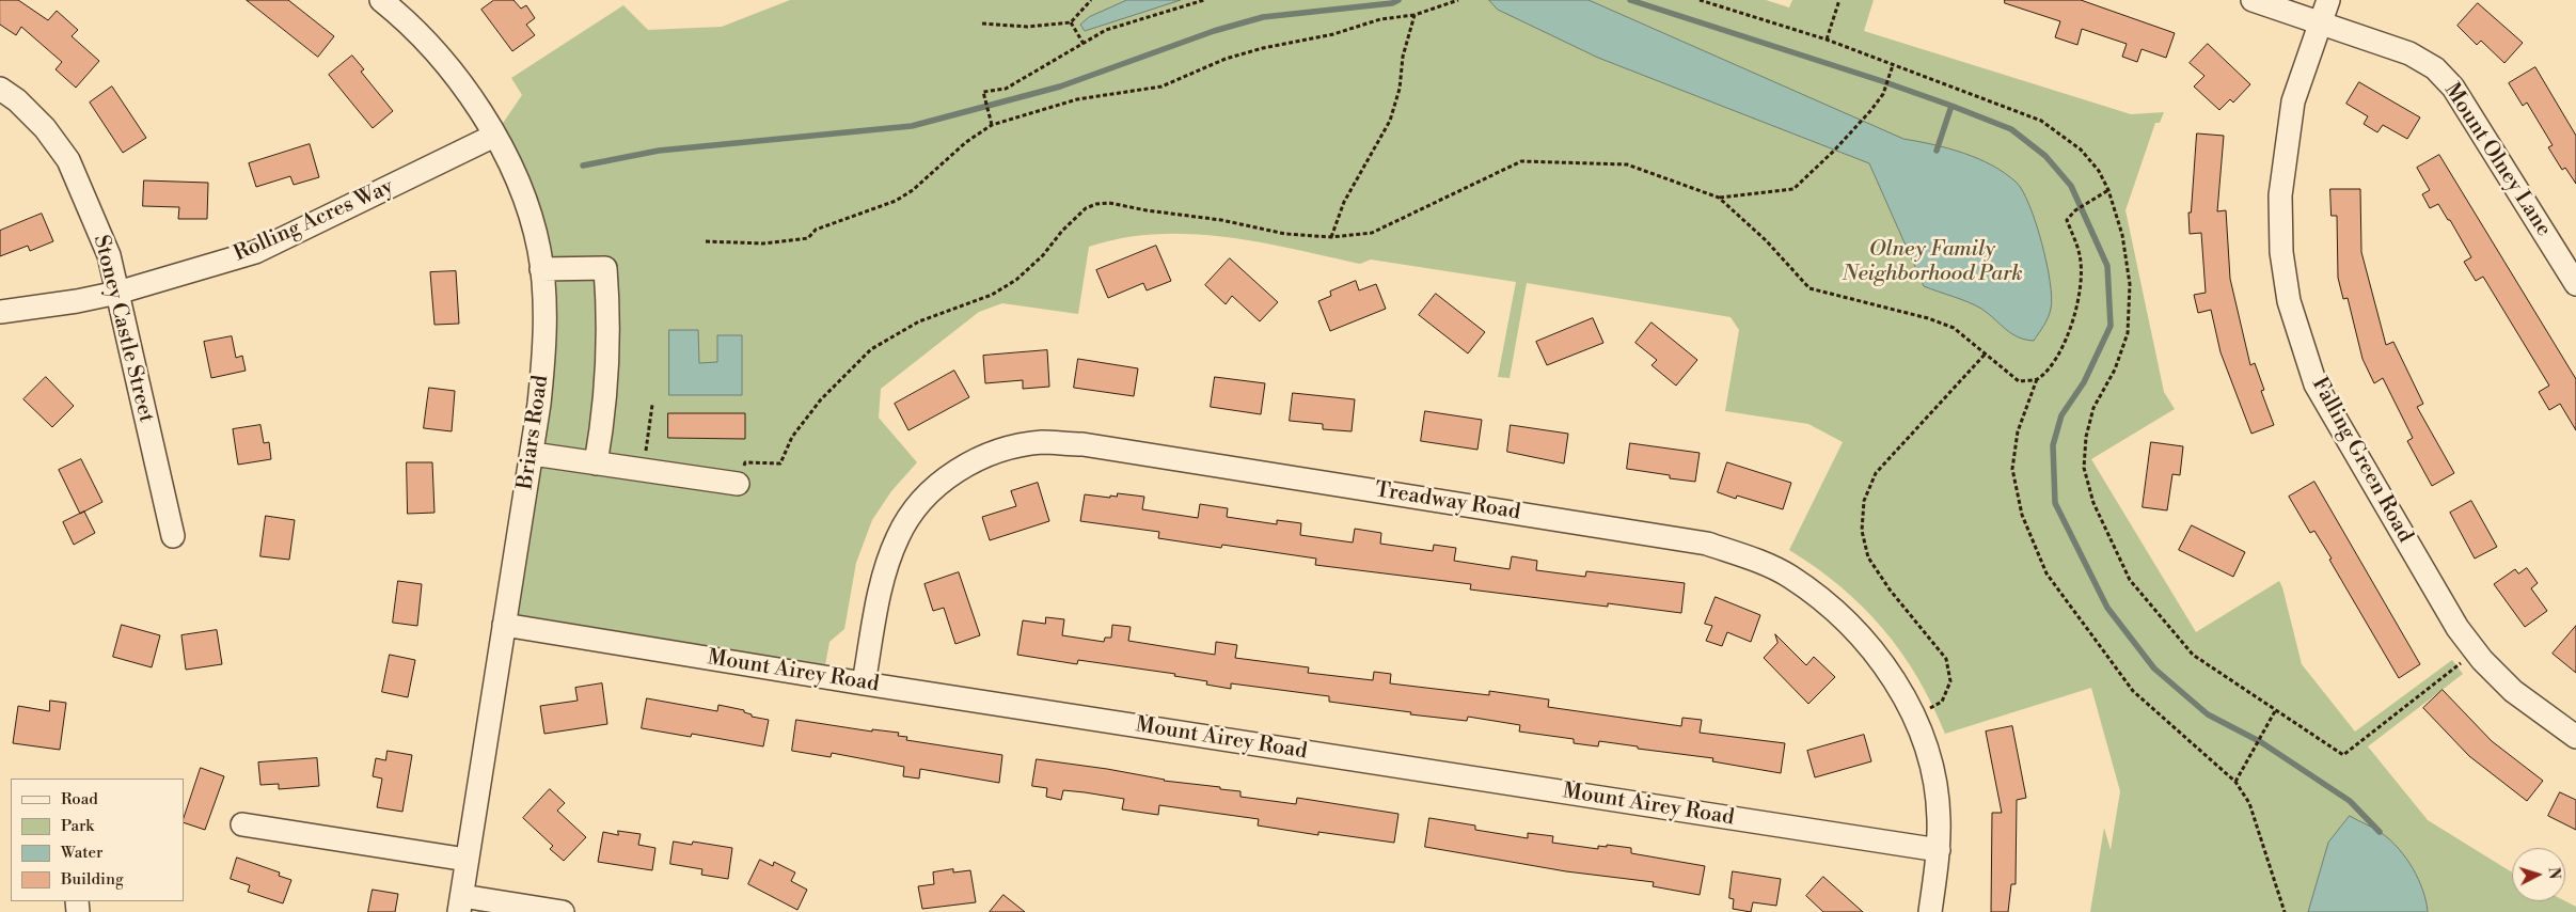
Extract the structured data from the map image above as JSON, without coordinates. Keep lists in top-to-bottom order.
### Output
{
  "streets": {
    "street": [
      "Mount Olney Lane",
      "Rolling Acres Way",
      "Stoney Castle Street",
      "Briars Road",
      "Falling Green Road",
      "Treadway Road",
      "Mount Airey Road"
    ]
  },
  "crossings": [
    ["Mount Olney Lane", "Falling Green Road"],
    ["Rolling Acres Way", "Stoney Castle Street"],
    ["Rolling Acres Way", "Briars Road"],
    ["Briars Road", "Mount Airey Road"],
    ["Treadway Road", "Mount Airey Road"]
  ],
  "parks": ["Olney Family Neighborhood Park"],
  "legend": [
    "Road",
    "Park",
    "Water",
    "Building"
  ],
  "north": "right"
}
